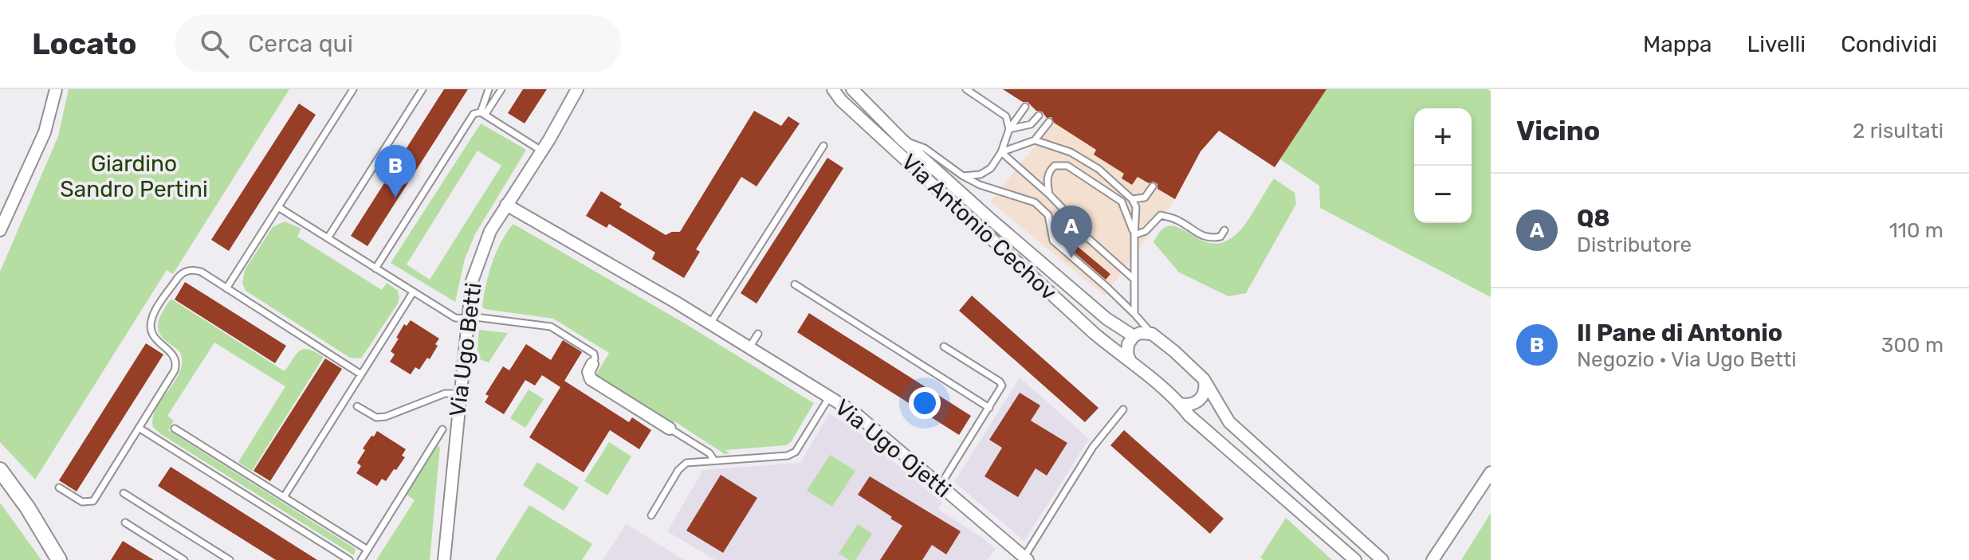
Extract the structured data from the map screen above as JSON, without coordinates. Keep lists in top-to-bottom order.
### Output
{
  "streets": {
    "street": ["Via Antonio Cechov", "Via Ugo Betti", "Via Ugo Ojetti"]
  },
  "crossings": [
    ["Via Ugo Betti", "Via Ugo Ojetti"]
  ],
  "parks": ["Giardino Sandro Pertini"],
  "page": {
    "header": "Locato",
    "search": "Cerca qui",
    "nav": ["Mappa", "Livelli", "Condividi"],
    "heading": ["Vicino", "2 risultati"],
    "map_buttons": ["+", "−"],
    "pins": ["B", "A"],
    "list": [
      {
        "mark": "A",
        "name": "Q8",
        "note": "Distributore",
        "value": "110 m"
      },
      {
        "mark": "B",
        "name": "Il Pane di Antonio",
        "note": "Negozio · Via Ugo Betti",
        "value": "300 m"
      }
    ]
  }
}
